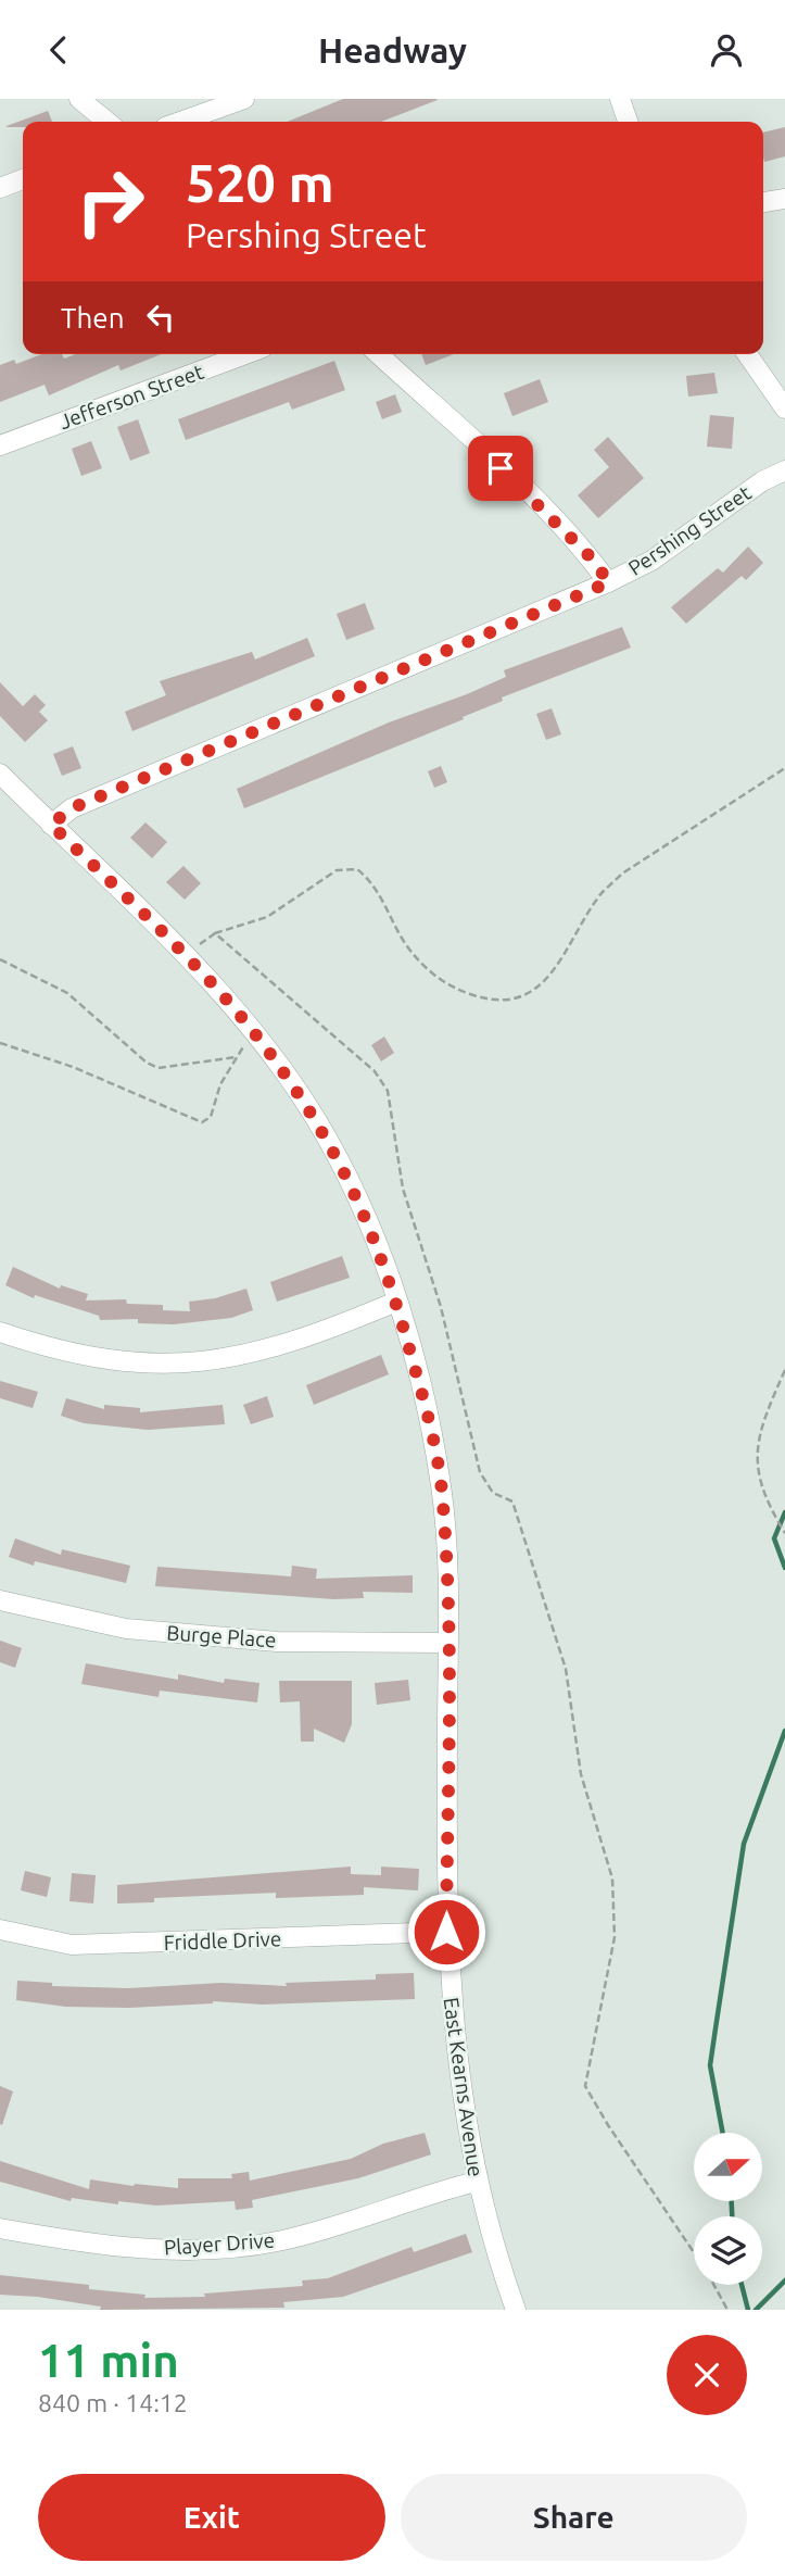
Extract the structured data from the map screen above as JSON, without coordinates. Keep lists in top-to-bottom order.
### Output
{
  "streets": {
    "street": [
      "Jefferson Street",
      "Pershing Street",
      "Burge Place",
      "Friddle Drive",
      "East Kearns Avenue",
      "Player Drive"
    ]
  },
  "crossings": [
    ["Pershing Street", "East Kearns Avenue"],
    ["Burge Place", "East Kearns Avenue"],
    ["Friddle Drive", "East Kearns Avenue"],
    ["East Kearns Avenue", "Player Drive"]
  ],
  "north": "right",
  "page": {
    "header": "Headway",
    "turn": ["520 m", "Pershing Street"],
    "then": "Then",
    "heading": ["11 min", "840 m · 14:12"],
    "buttons": ["Exit", "Share"]
  }
}
